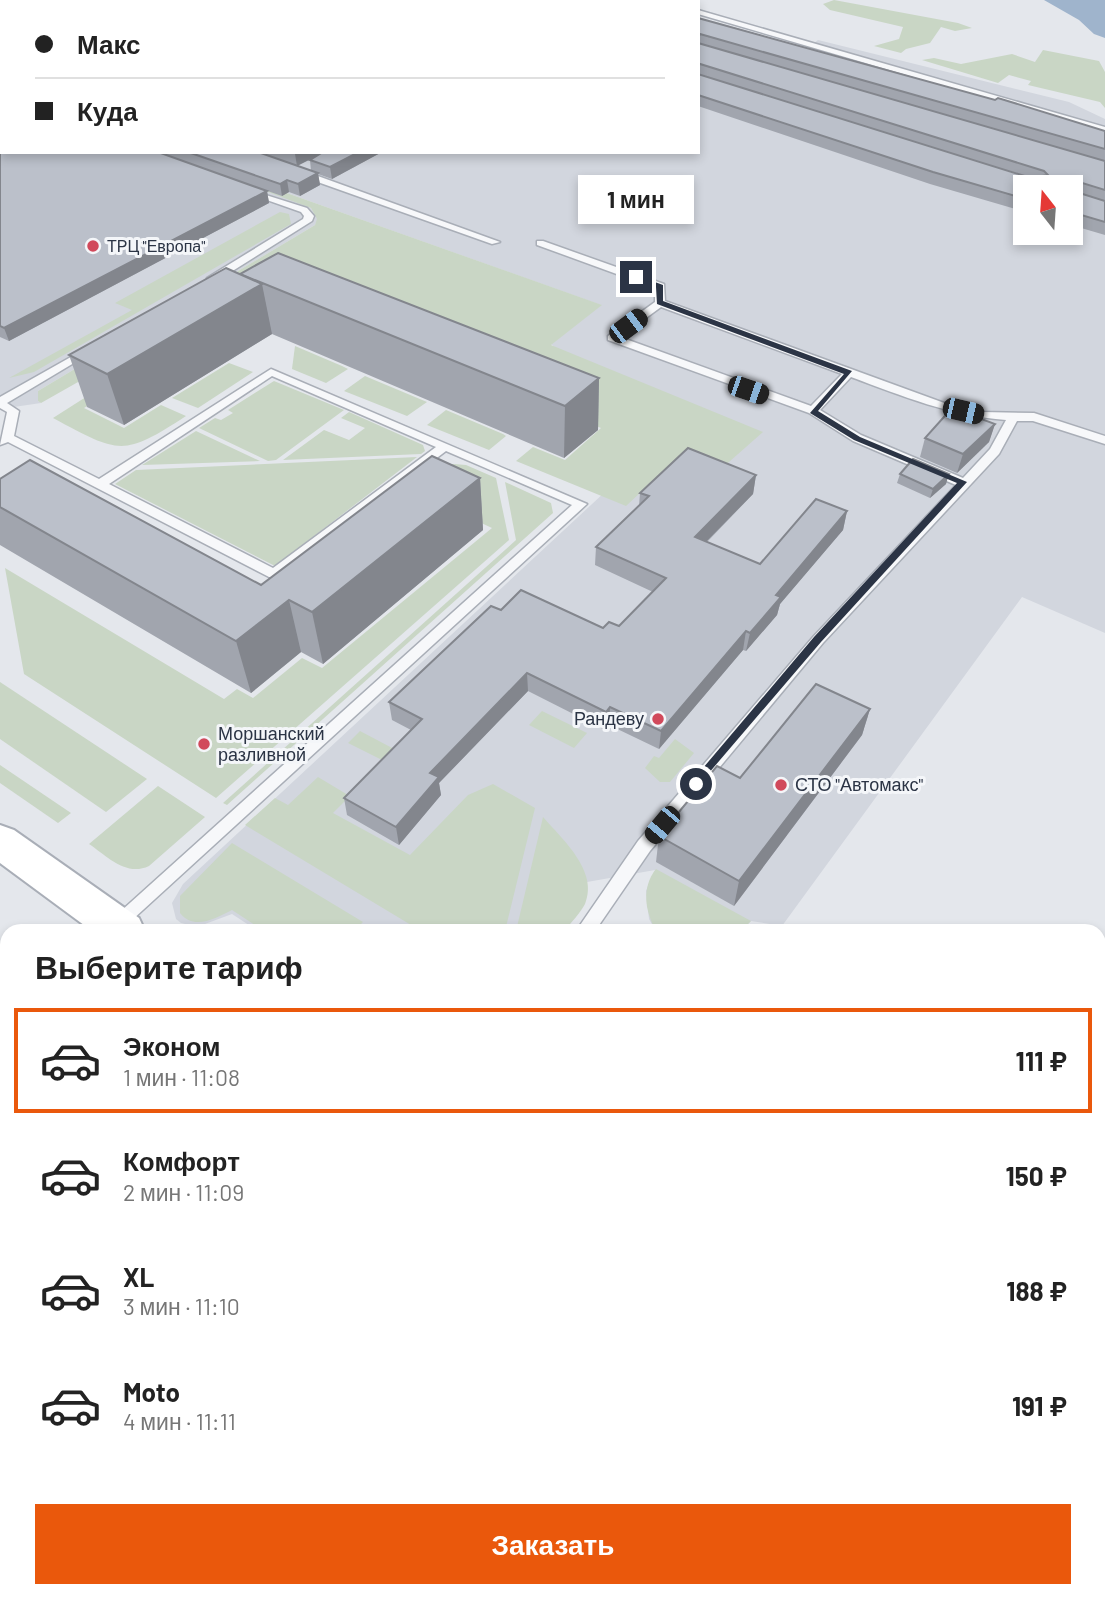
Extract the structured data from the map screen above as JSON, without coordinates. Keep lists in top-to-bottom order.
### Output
{
  "places": [
    "ТРЦ \"Европа\"",
    "Рандеву",
    "Моршанский разливной",
    "СТО \"Автомакс\""
  ],
  "north": "top",
  "page": {
    "banner": ["Макс", "Куда"],
    "bubble": "1 мин",
    "heading": "Выберите тариф",
    "list": [
      {
        "name": "Эконом",
        "note": "1 мин · 11:08",
        "value": "111 ₽"
      },
      {
        "name": "Комфорт",
        "note": "2 мин · 11:09",
        "value": "150 ₽"
      },
      {
        "name": "XL",
        "note": "3 мин · 11:10",
        "value": "188 ₽"
      },
      {
        "name": "Moto",
        "note": "4 мин · 11:11",
        "value": "191 ₽"
      }
    ],
    "buttons": "Заказать"
  }
}
